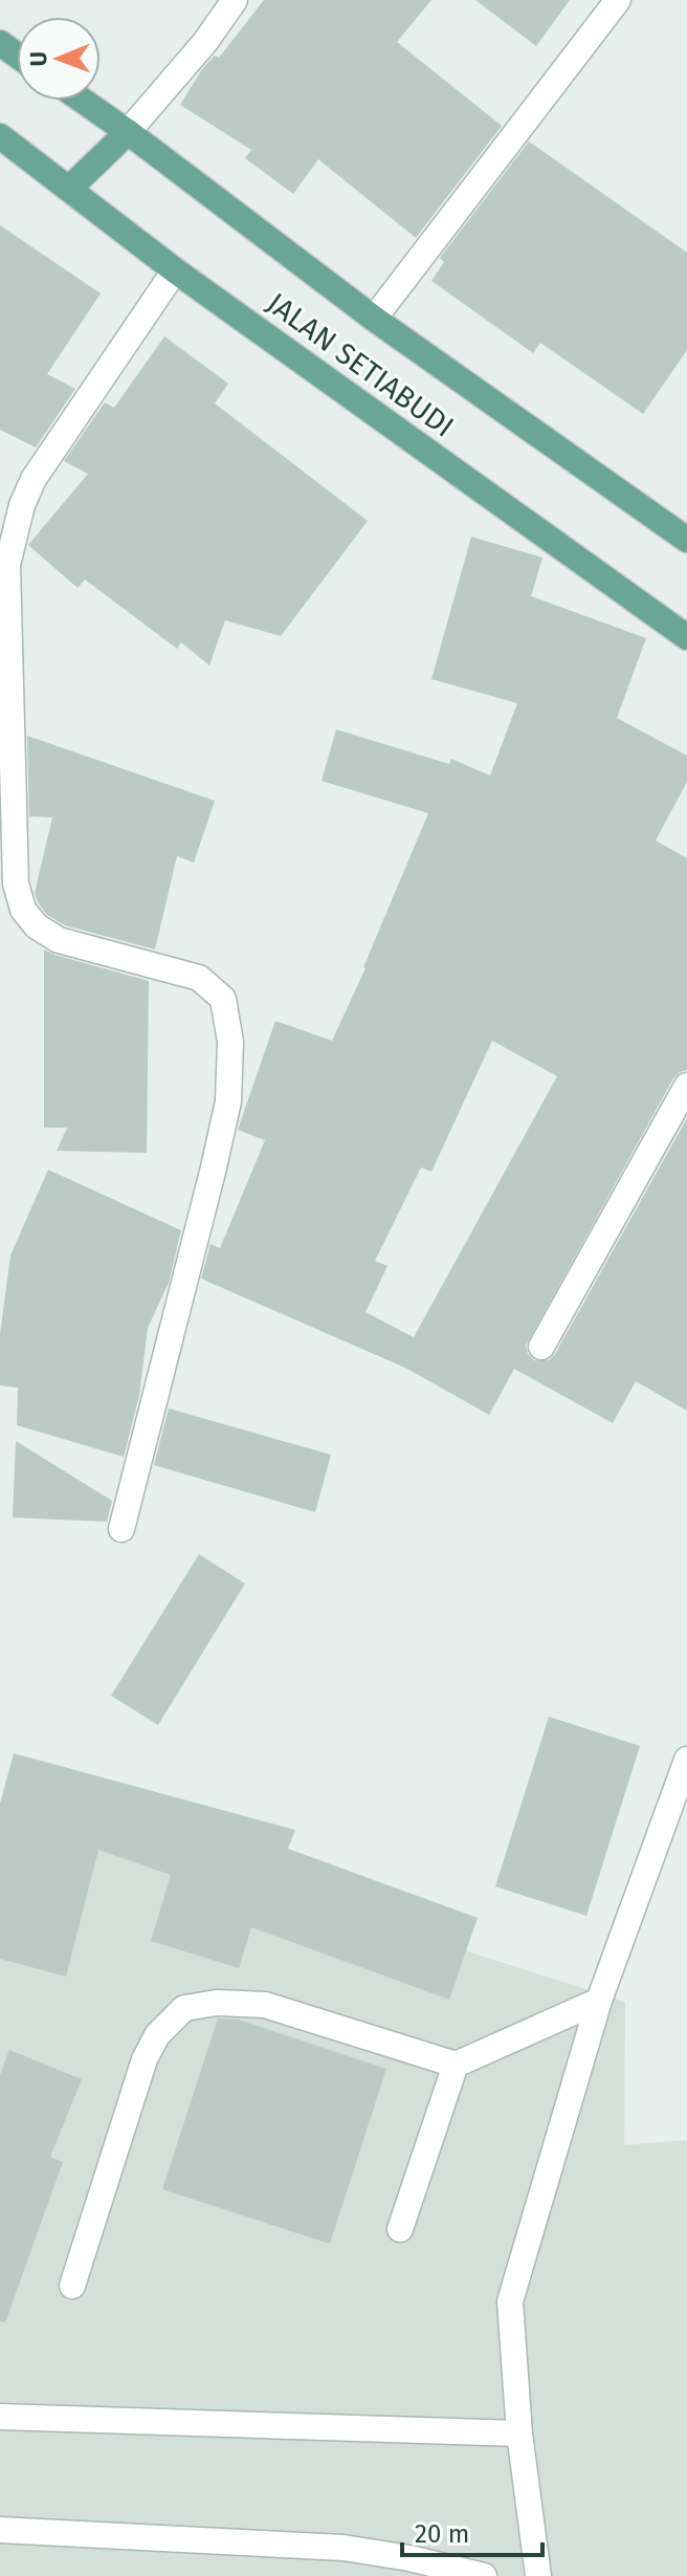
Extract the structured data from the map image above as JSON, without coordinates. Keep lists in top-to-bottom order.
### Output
{
  "streets": {
    "main road": ["JALAN SETIABUDI"]
  },
  "scale_bar": "20 m",
  "north": "left"
}
